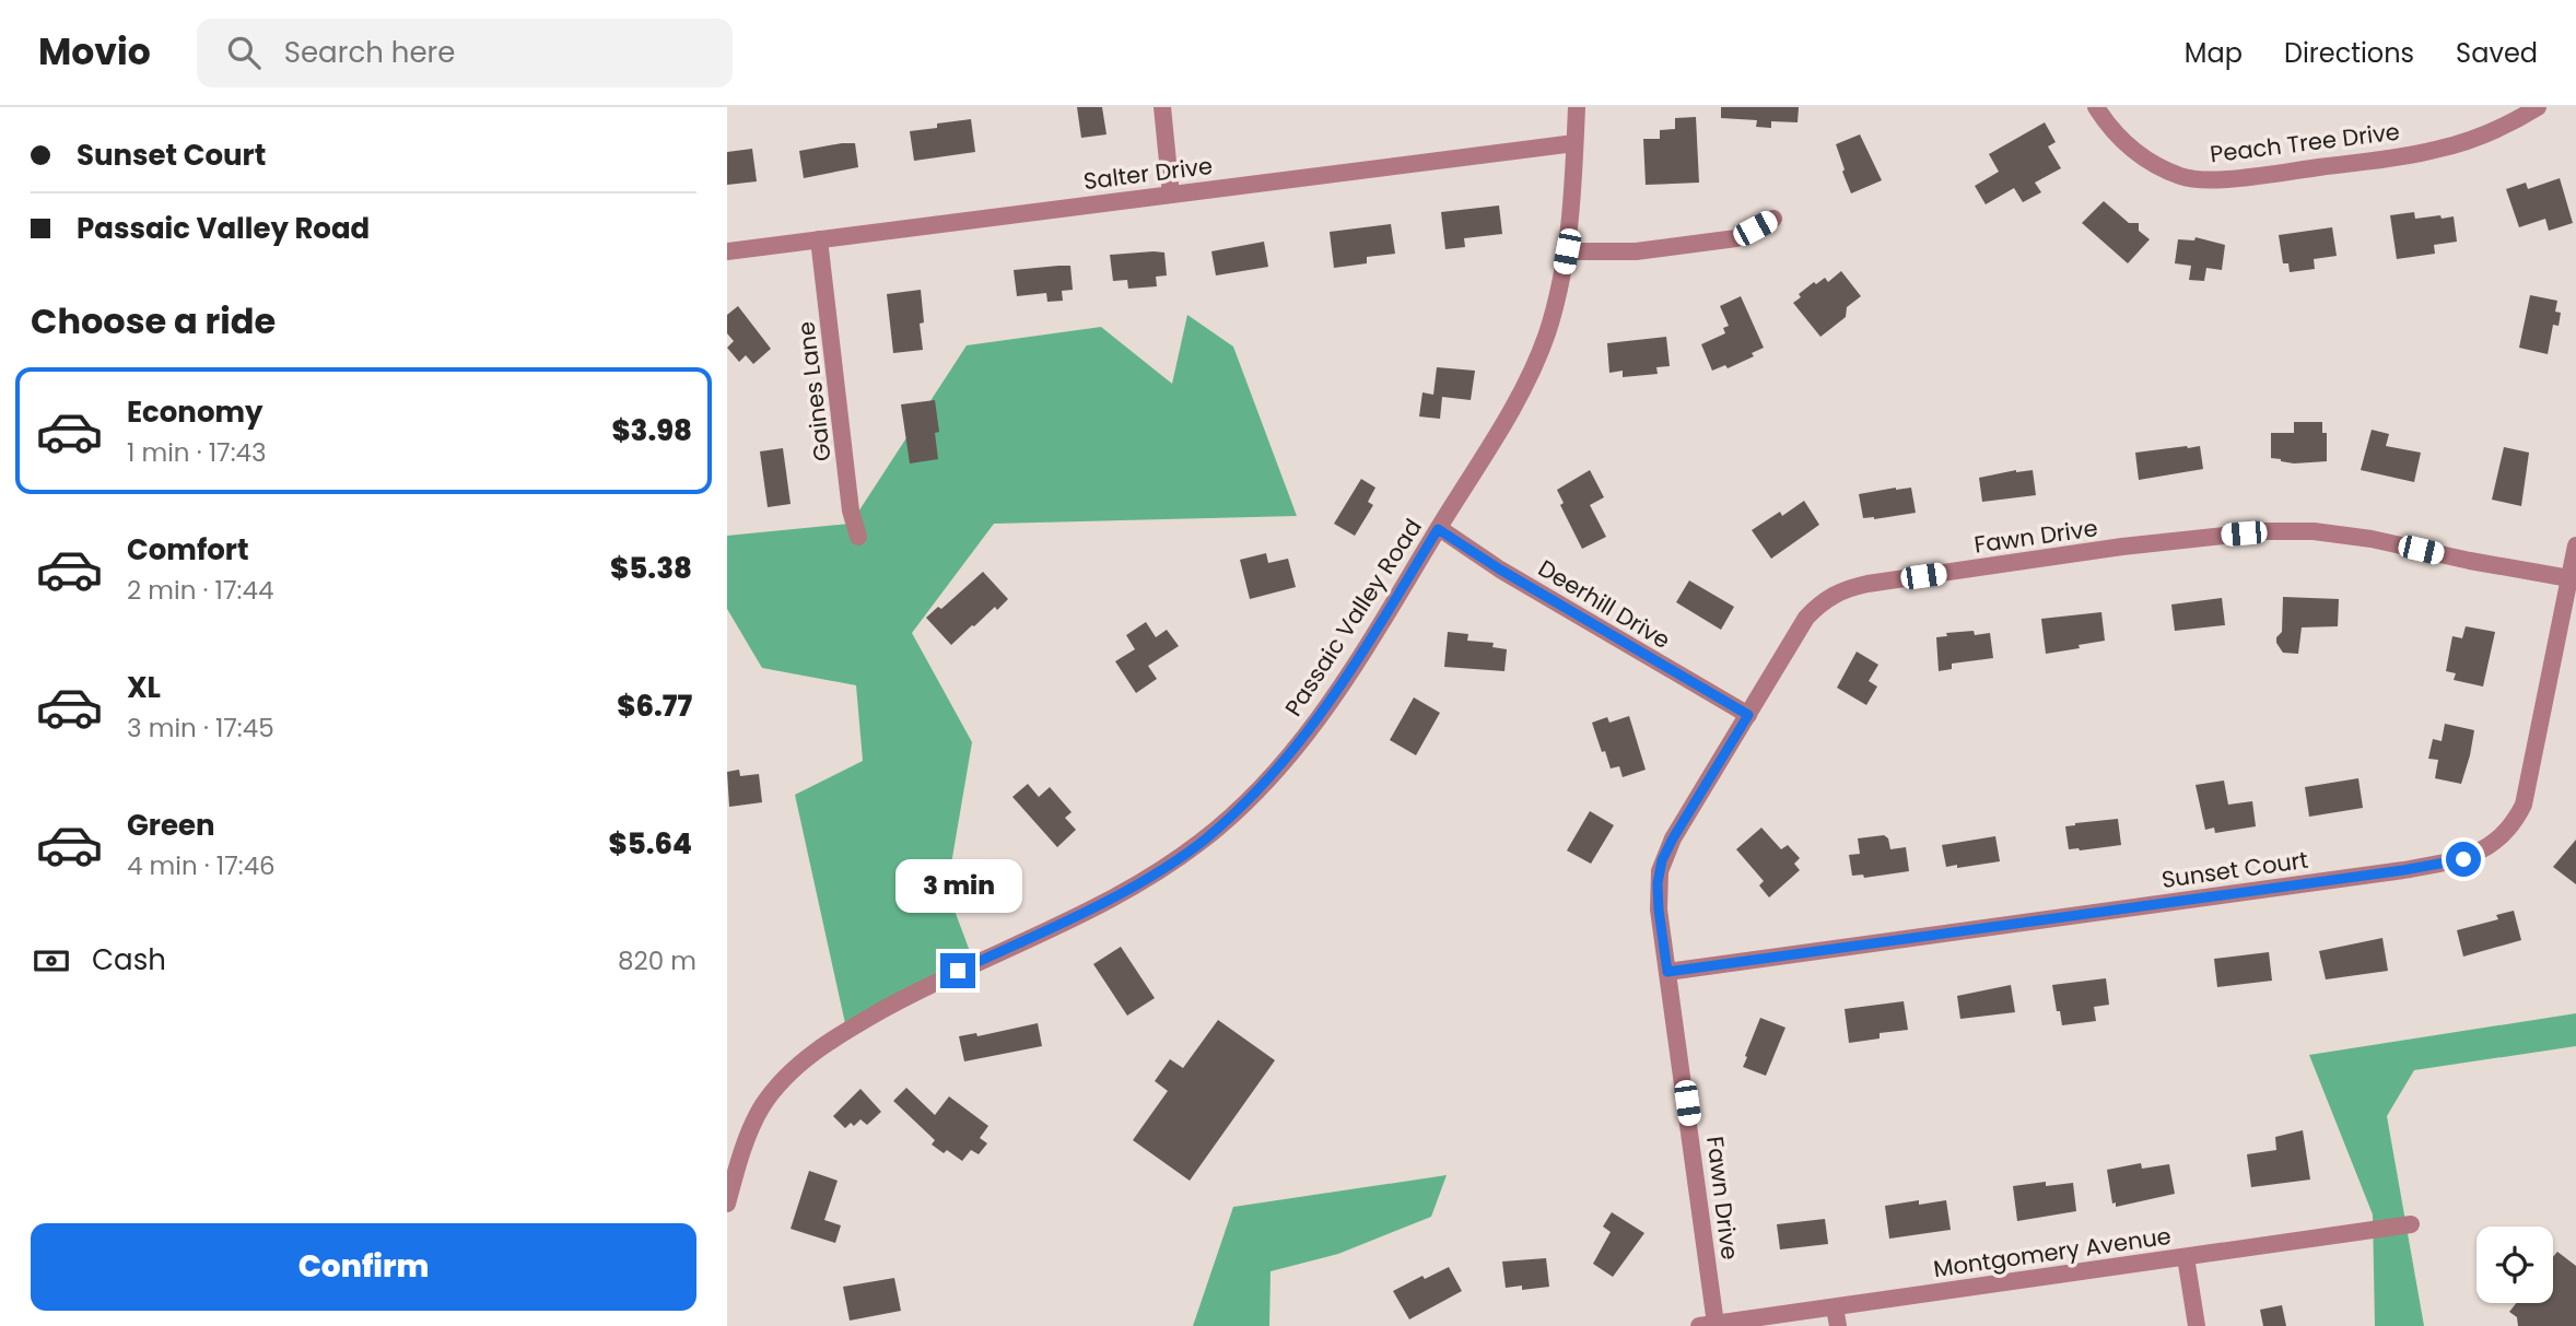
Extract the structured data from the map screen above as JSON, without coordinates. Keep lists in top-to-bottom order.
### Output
{
  "streets": {
    "street": [
      "Peach Tree Drive",
      "Salter Drive",
      "Gaines Lane",
      "Fawn Drive",
      "Deerhill Drive",
      "Passaic Valley Road",
      "Sunset Court",
      "Montgomery Avenue"
    ]
  },
  "crossings": [
    ["Salter Drive", "Gaines Lane"],
    ["Salter Drive", "Passaic Valley Road"],
    ["Fawn Drive", "Deerhill Drive"],
    ["Fawn Drive", "Sunset Court"],
    ["Fawn Drive", "Montgomery Avenue"],
    ["Deerhill Drive", "Passaic Valley Road"]
  ],
  "page": {
    "header": "Movio",
    "search": "Search here",
    "nav": ["Map", "Directions", "Saved"],
    "banner": ["Sunset Court", "Passaic Valley Road"],
    "heading": "Choose a ride",
    "list": [
      {
        "name": "Economy",
        "note": "1 min · 17:43",
        "value": "$3.98"
      },
      {
        "name": "Comfort",
        "note": "2 min · 17:44",
        "value": "$5.38"
      },
      {
        "name": "XL",
        "note": "3 min · 17:45",
        "value": "$6.77"
      },
      {
        "name": "Green",
        "note": "4 min · 17:46",
        "value": "$5.64"
      }
    ],
    "bubble": "3 min",
    "pay": ["Cash", "820 m"],
    "buttons": "Confirm"
  }
}
